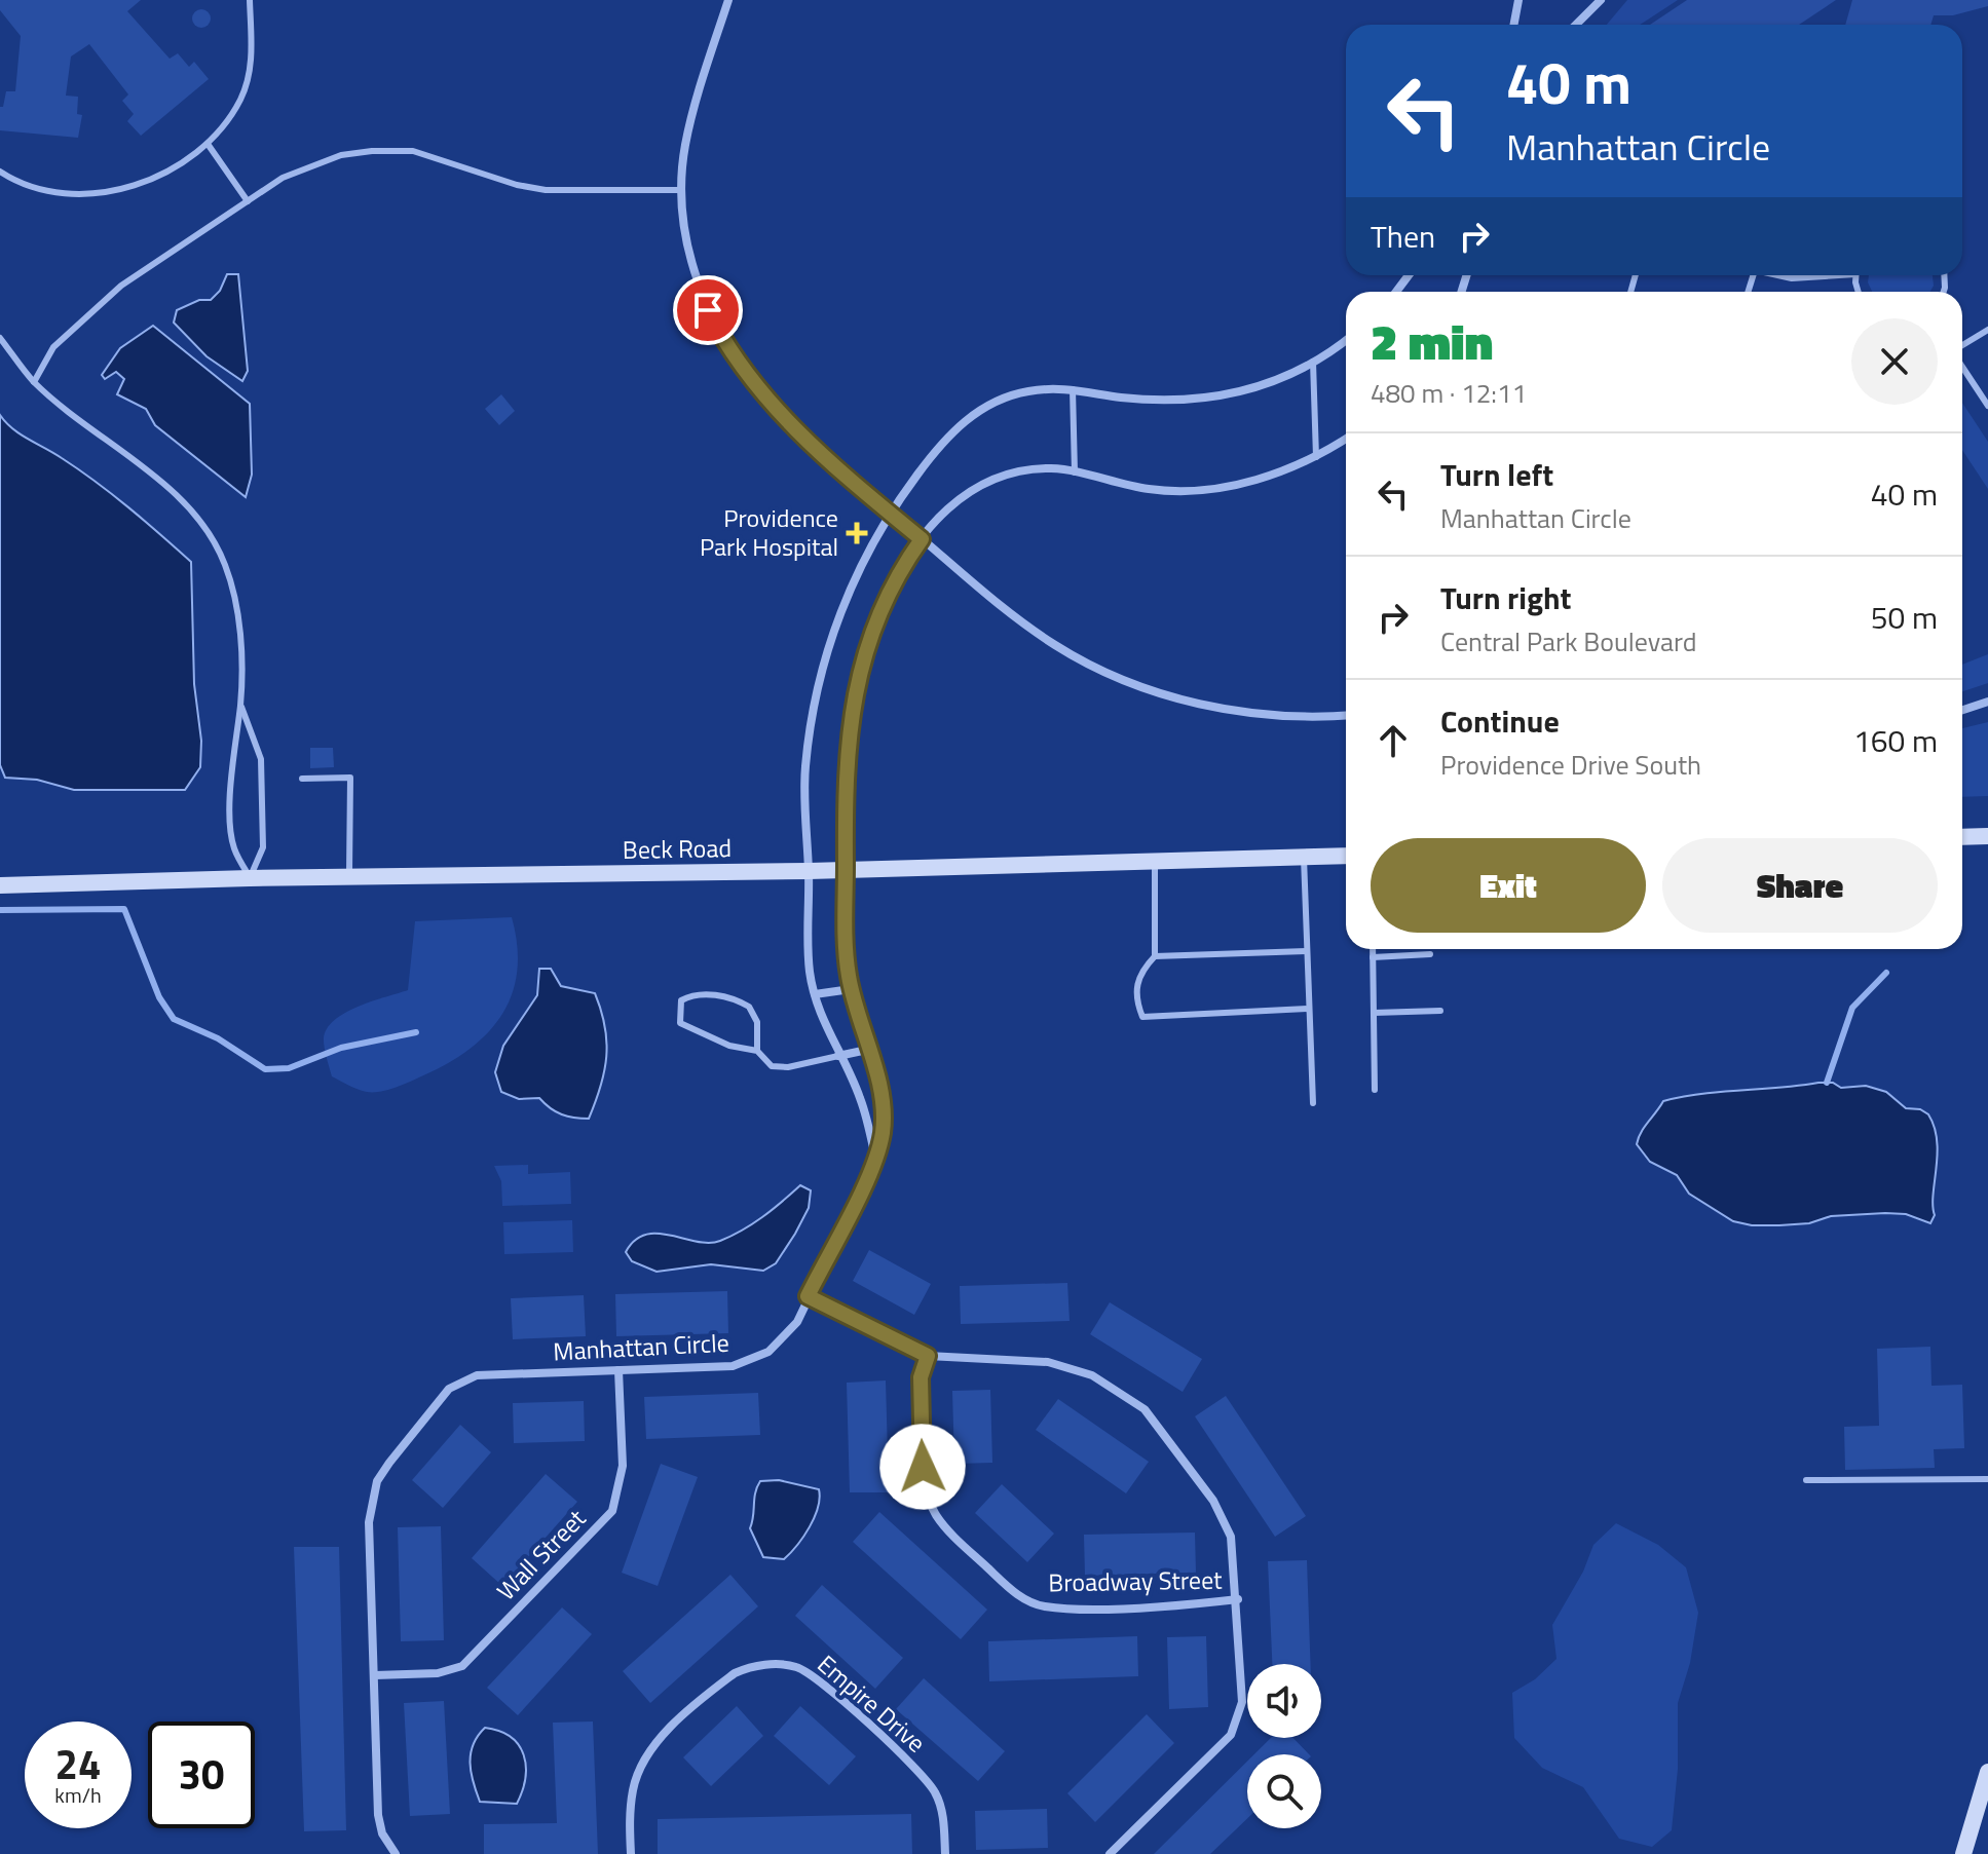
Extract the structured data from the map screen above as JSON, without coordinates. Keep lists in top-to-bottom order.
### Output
{
  "streets": {
    "main road": ["Beck Road"],
    "street": [
      "Manhattan Circle",
      "Wall Street",
      "Broadway Street",
      "Empire Drive"
    ]
  },
  "crossings": [
    ["Beck Road", "Manhattan Circle"],
    ["Manhattan Circle", "Wall Street"]
  ],
  "places": {
    "health": ["Providence Park Hospital"]
  },
  "page": {
    "turn": ["40 m", "Manhattan Circle"],
    "then": "Then",
    "heading": ["2 min", "480 m · 12:11"],
    "list": [
      {
        "name": "Turn left",
        "note": "Manhattan Circle",
        "value": "40 m"
      },
      {
        "name": "Turn right",
        "note": "Central Park Boulevard",
        "value": "50 m"
      },
      {
        "name": "Continue",
        "note": "Providence Drive South",
        "value": "160 m"
      }
    ],
    "buttons": ["Exit", "Share"],
    "speed": "24 km/h",
    "limit": "30"
  }
}
